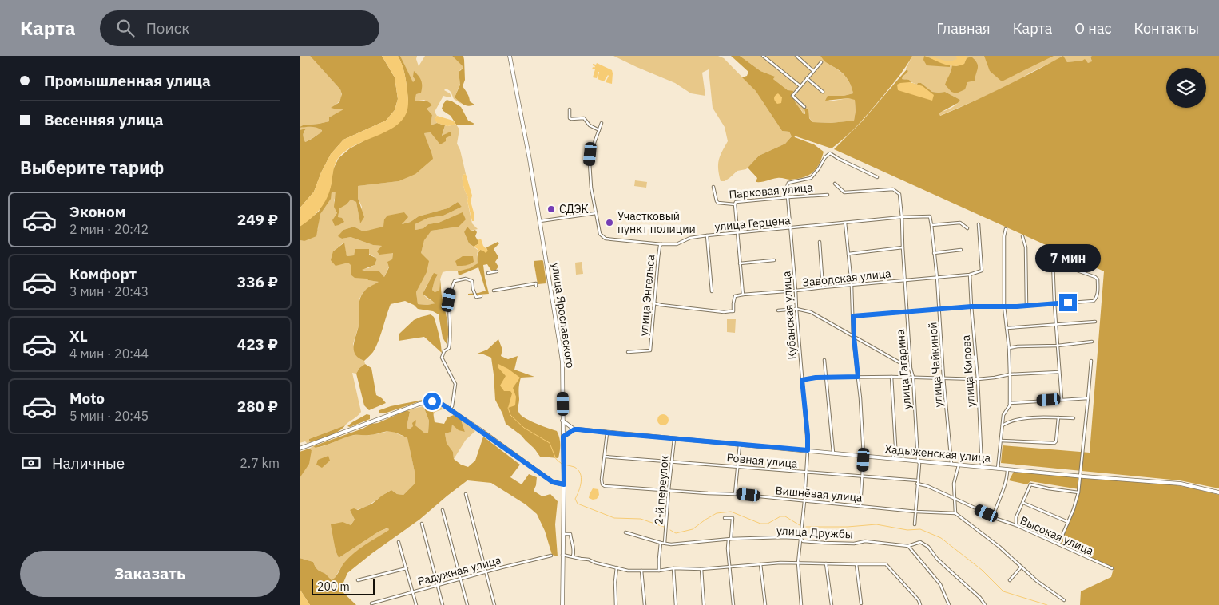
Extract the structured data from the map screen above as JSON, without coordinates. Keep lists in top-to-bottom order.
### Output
{
  "streets": {
    "main road": ["улица Ярославского", "Хадыженская улица"],
    "street": [
      "Парковая улица",
      "улица Герцена",
      "Заводская улица",
      "улица Энгельса",
      "Кубанская улица",
      "улица Чайкиной",
      "улица Гагарина",
      "улица Кирова",
      "Ровная улица",
      "2-й переулок",
      "Вишнёвая улица",
      "улица Дружбы",
      "Высокая улица",
      "Радужная улица"
    ]
  },
  "crossings": [
    ["Парковая улица", "Кубанская улица"],
    ["улица Герцена", "улица Энгельса"],
    ["улица Герцена", "Кубанская улица"],
    ["улица Герцена", "улица Чайкиной"],
    ["улица Герцена", "улица Гагарина"],
    ["Заводская улица", "Кубанская улица"],
    ["Заводская улица", "улица Чайкиной"],
    ["Заводская улица", "улица Гагарина"],
    ["Заводская улица", "улица Кирова"],
    ["Кубанская улица", "Хадыженская улица"],
    ["Кубанская улица", "Ровная улица"],
    ["Кубанская улица", "Вишнёвая улица"],
    ["Кубанская улица", "улица Дружбы"],
    ["улица Чайкиной", "Хадыженская улица"],
    ["улица Гагарина", "Хадыженская улица"],
    ["улица Гагарина", "Ровная улица"],
    ["улица Гагарина", "Вишнёвая улица"],
    ["улица Кирова", "Хадыженская улица"],
    ["Хадыженская улица", "2-й переулок"],
    ["Ровная улица", "2-й переулок"],
    ["Ровная улица", "Вишнёвая улица"],
    ["2-й переулок", "Вишнёвая улица"],
    ["2-й переулок", "улица Дружбы"]
  ],
  "places": ["СДЭК", "Участковый пункт полиции"],
  "scale_bar": "200 m",
  "page": {
    "header": "Карта",
    "search": "Поиск",
    "nav": [
      "Главная",
      "Карта",
      "О нас",
      "Контакты"
    ],
    "banner": ["Промышленная улица", "Весенняя улица"],
    "heading": "Выберите тариф",
    "list": [
      {
        "name": "Эконом",
        "note": "2 мин · 20:42",
        "value": "249 ₽"
      },
      {
        "name": "Комфорт",
        "note": "3 мин · 20:43",
        "value": "336 ₽"
      },
      {
        "name": "XL",
        "note": "4 мин · 20:44",
        "value": "423 ₽"
      },
      {
        "name": "Moto",
        "note": "5 мин · 20:45",
        "value": "280 ₽"
      }
    ],
    "bubble": "7 мин",
    "pay": ["Наличные", "2.7 km"],
    "buttons": "Заказать",
    "scale": "200 m"
  }
}
